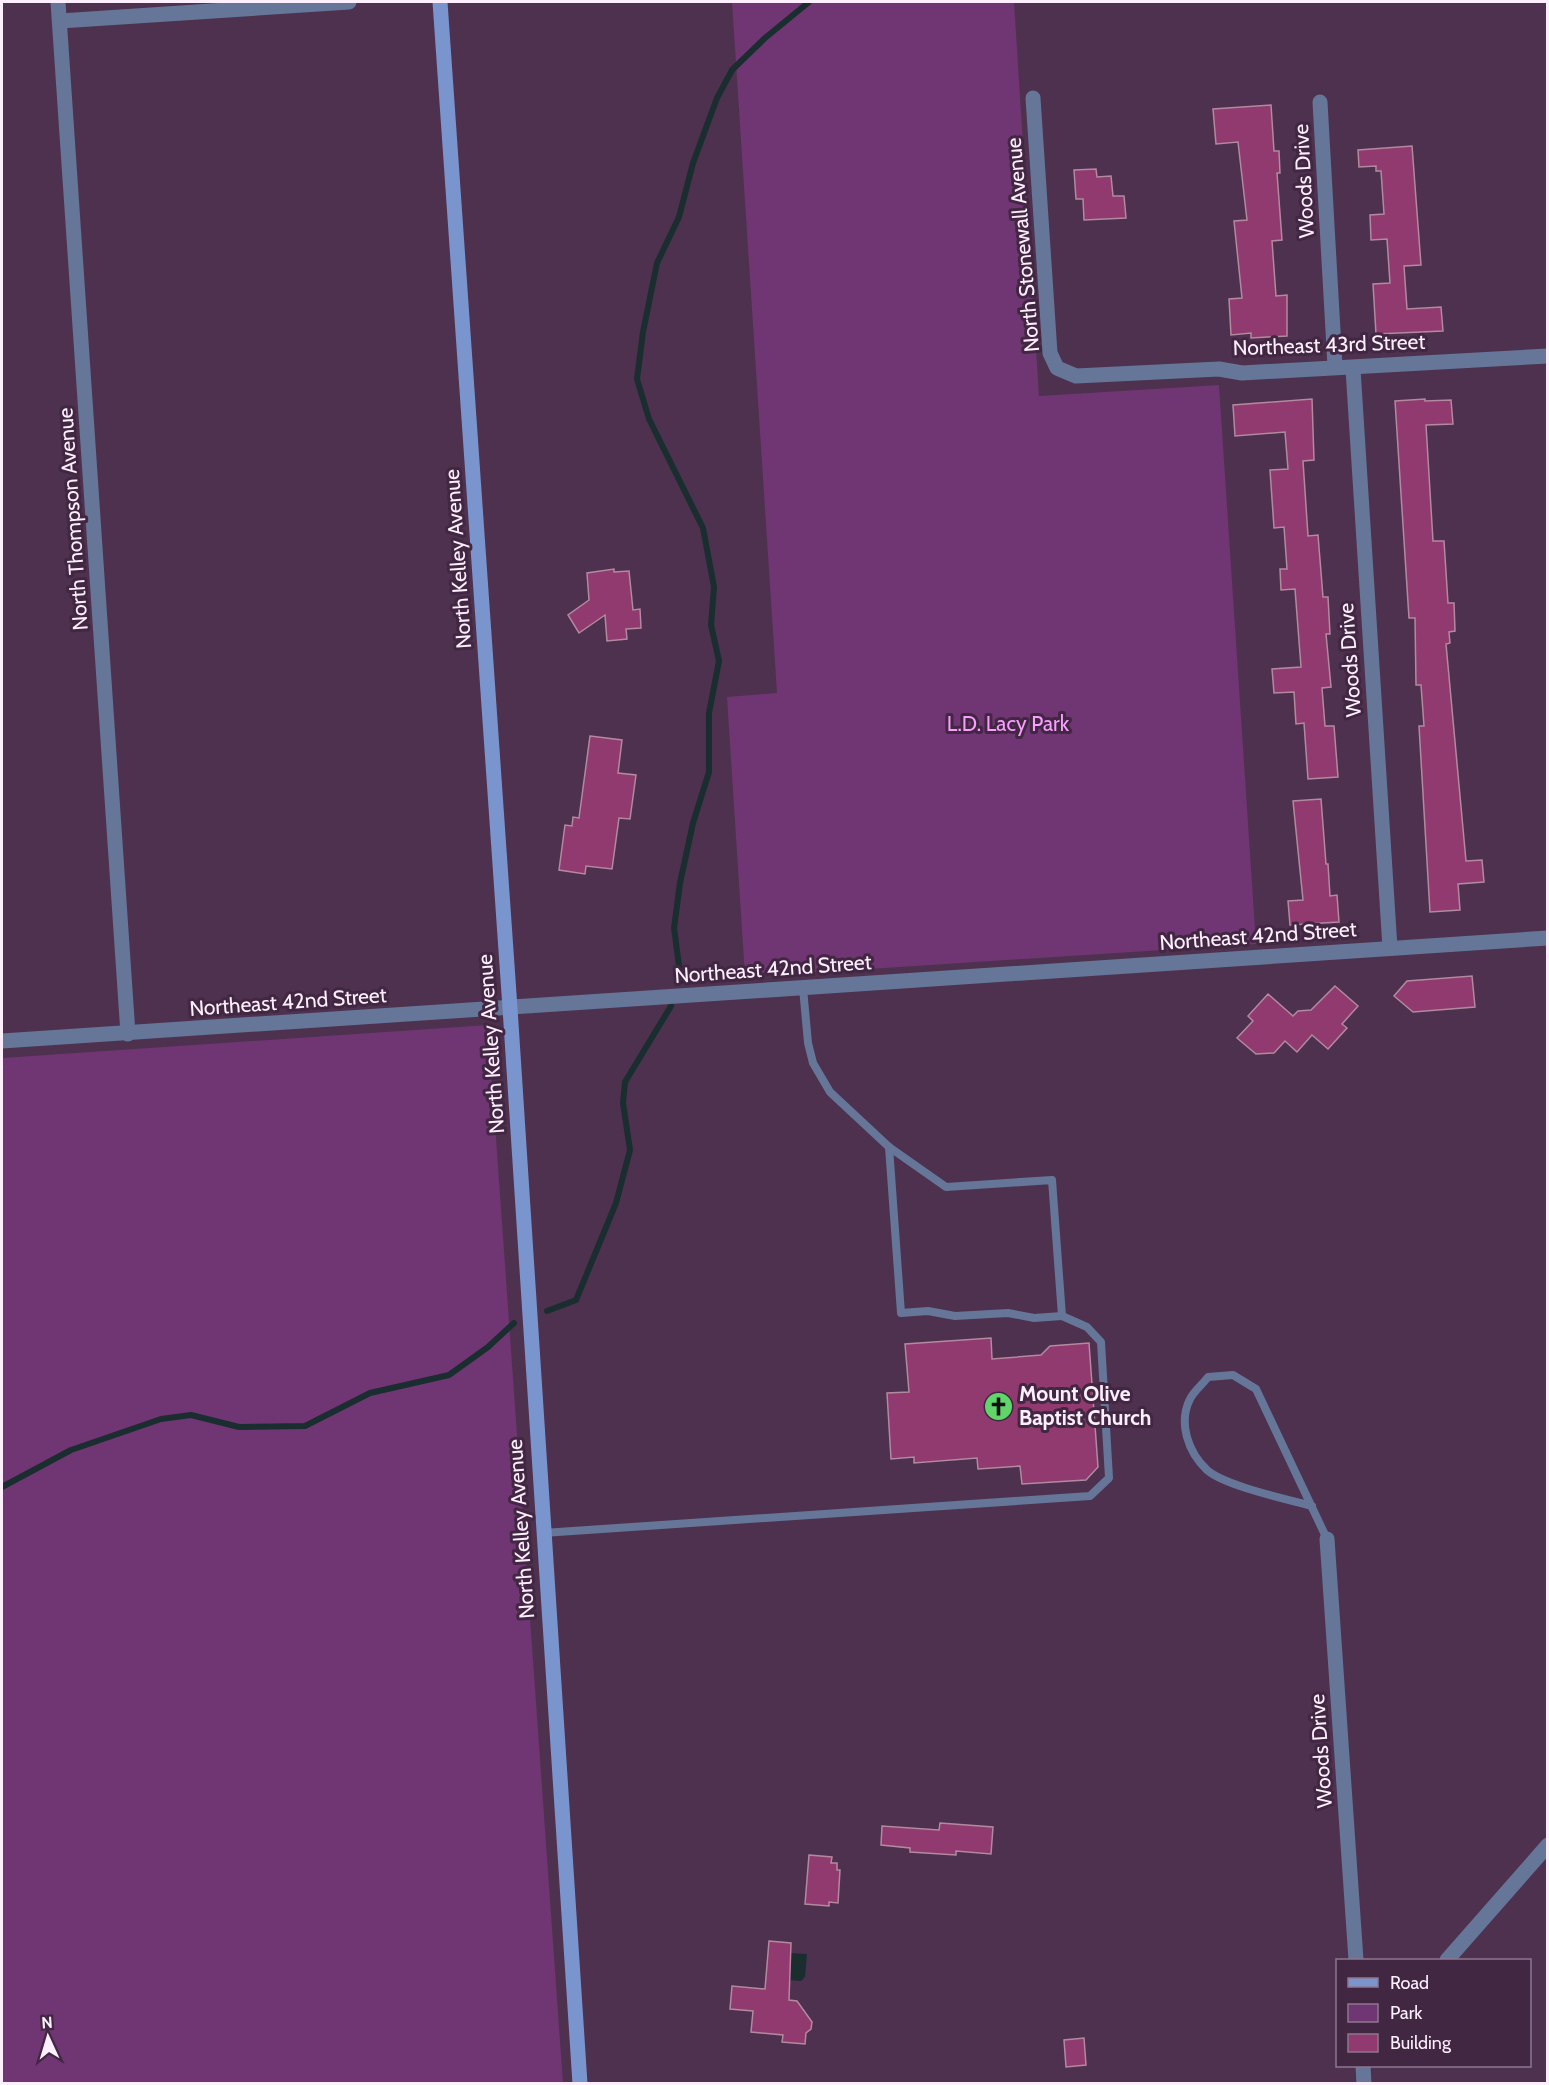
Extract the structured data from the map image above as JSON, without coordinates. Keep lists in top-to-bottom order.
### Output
{
  "streets": {
    "street": [
      "Woods Drive",
      "North Stonewall Avenue",
      "Northeast 43rd Street",
      "North Thompson Avenue",
      "North Kelley Avenue",
      "Northeast 42nd Street"
    ]
  },
  "crossings": [
    ["Woods Drive", "Northeast 43rd Street"],
    ["Woods Drive", "Northeast 42nd Street"],
    ["North Stonewall Avenue", "Northeast 43rd Street"],
    ["North Thompson Avenue", "Northeast 42nd Street"],
    ["North Kelley Avenue", "Northeast 42nd Street"]
  ],
  "parks": ["L.D. Lacy Park"],
  "places": {
    "church": ["Mount Olive Baptist Church"]
  },
  "legend": ["Road", "Park", "Building"],
  "north": "top"
}
